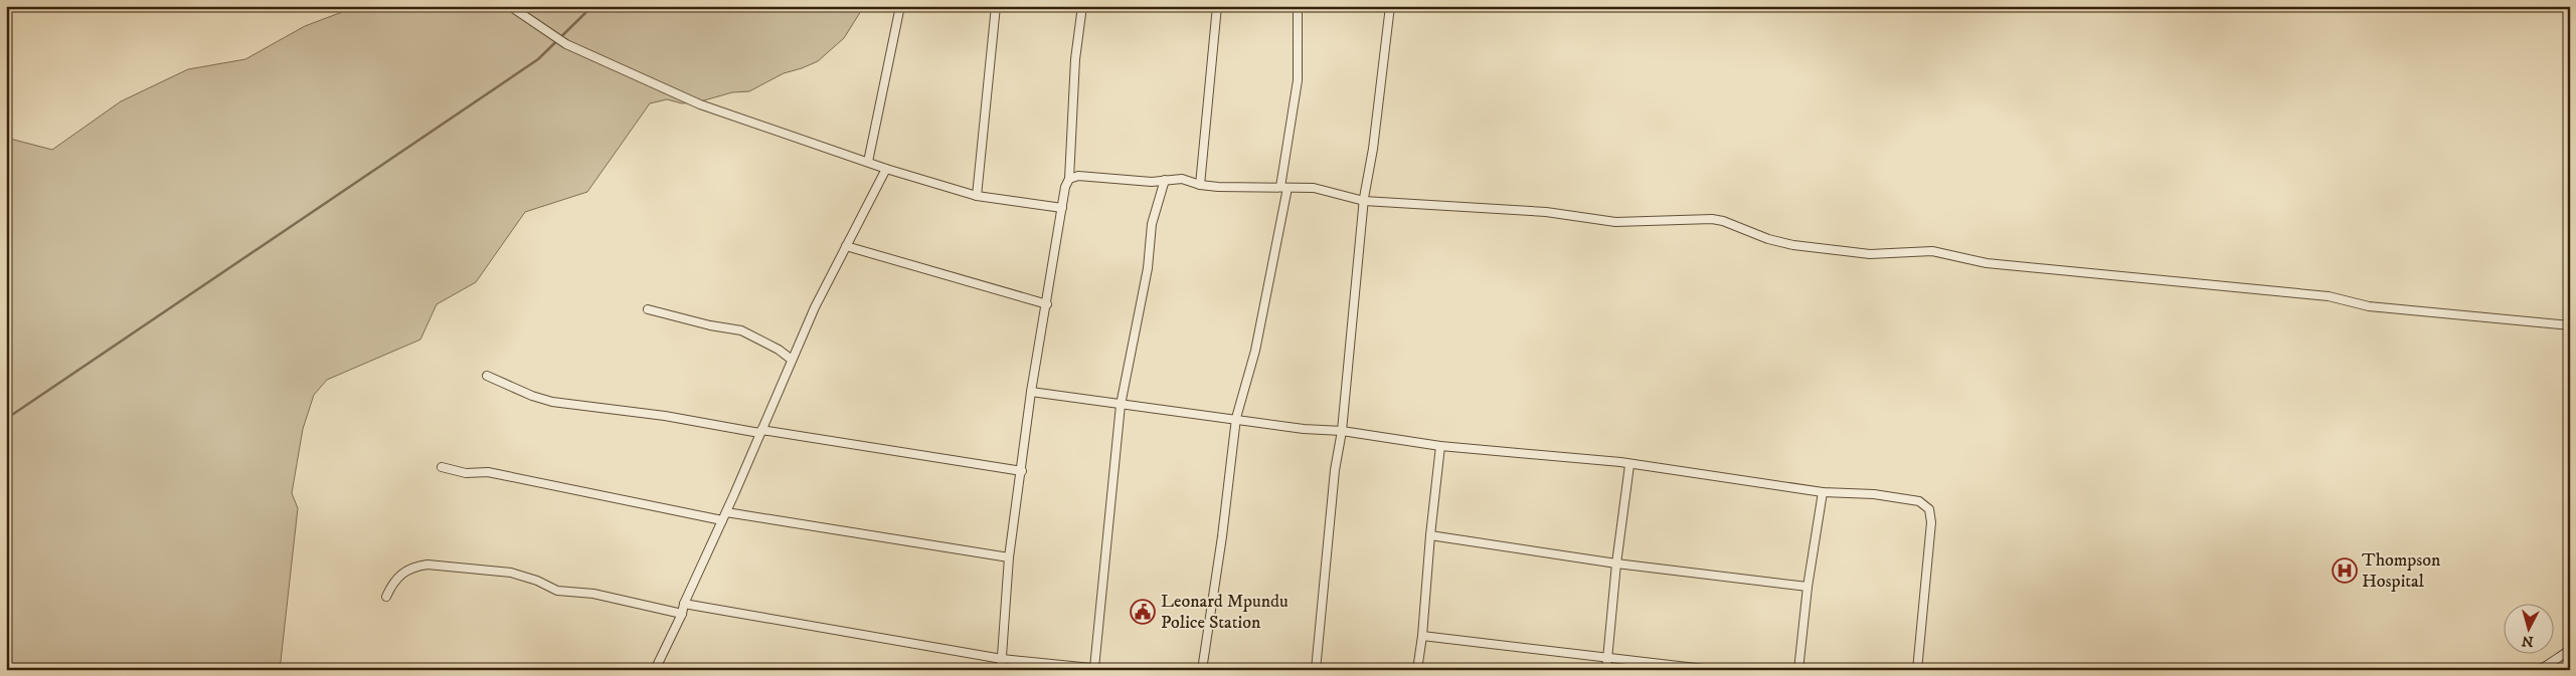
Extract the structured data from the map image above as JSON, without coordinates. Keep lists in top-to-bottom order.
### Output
{
  "places": {
    "hospital": ["Thompson Hospital"],
    "public building": ["Leonard Mpundu Police Station"]
  },
  "north": "bottom"
}
